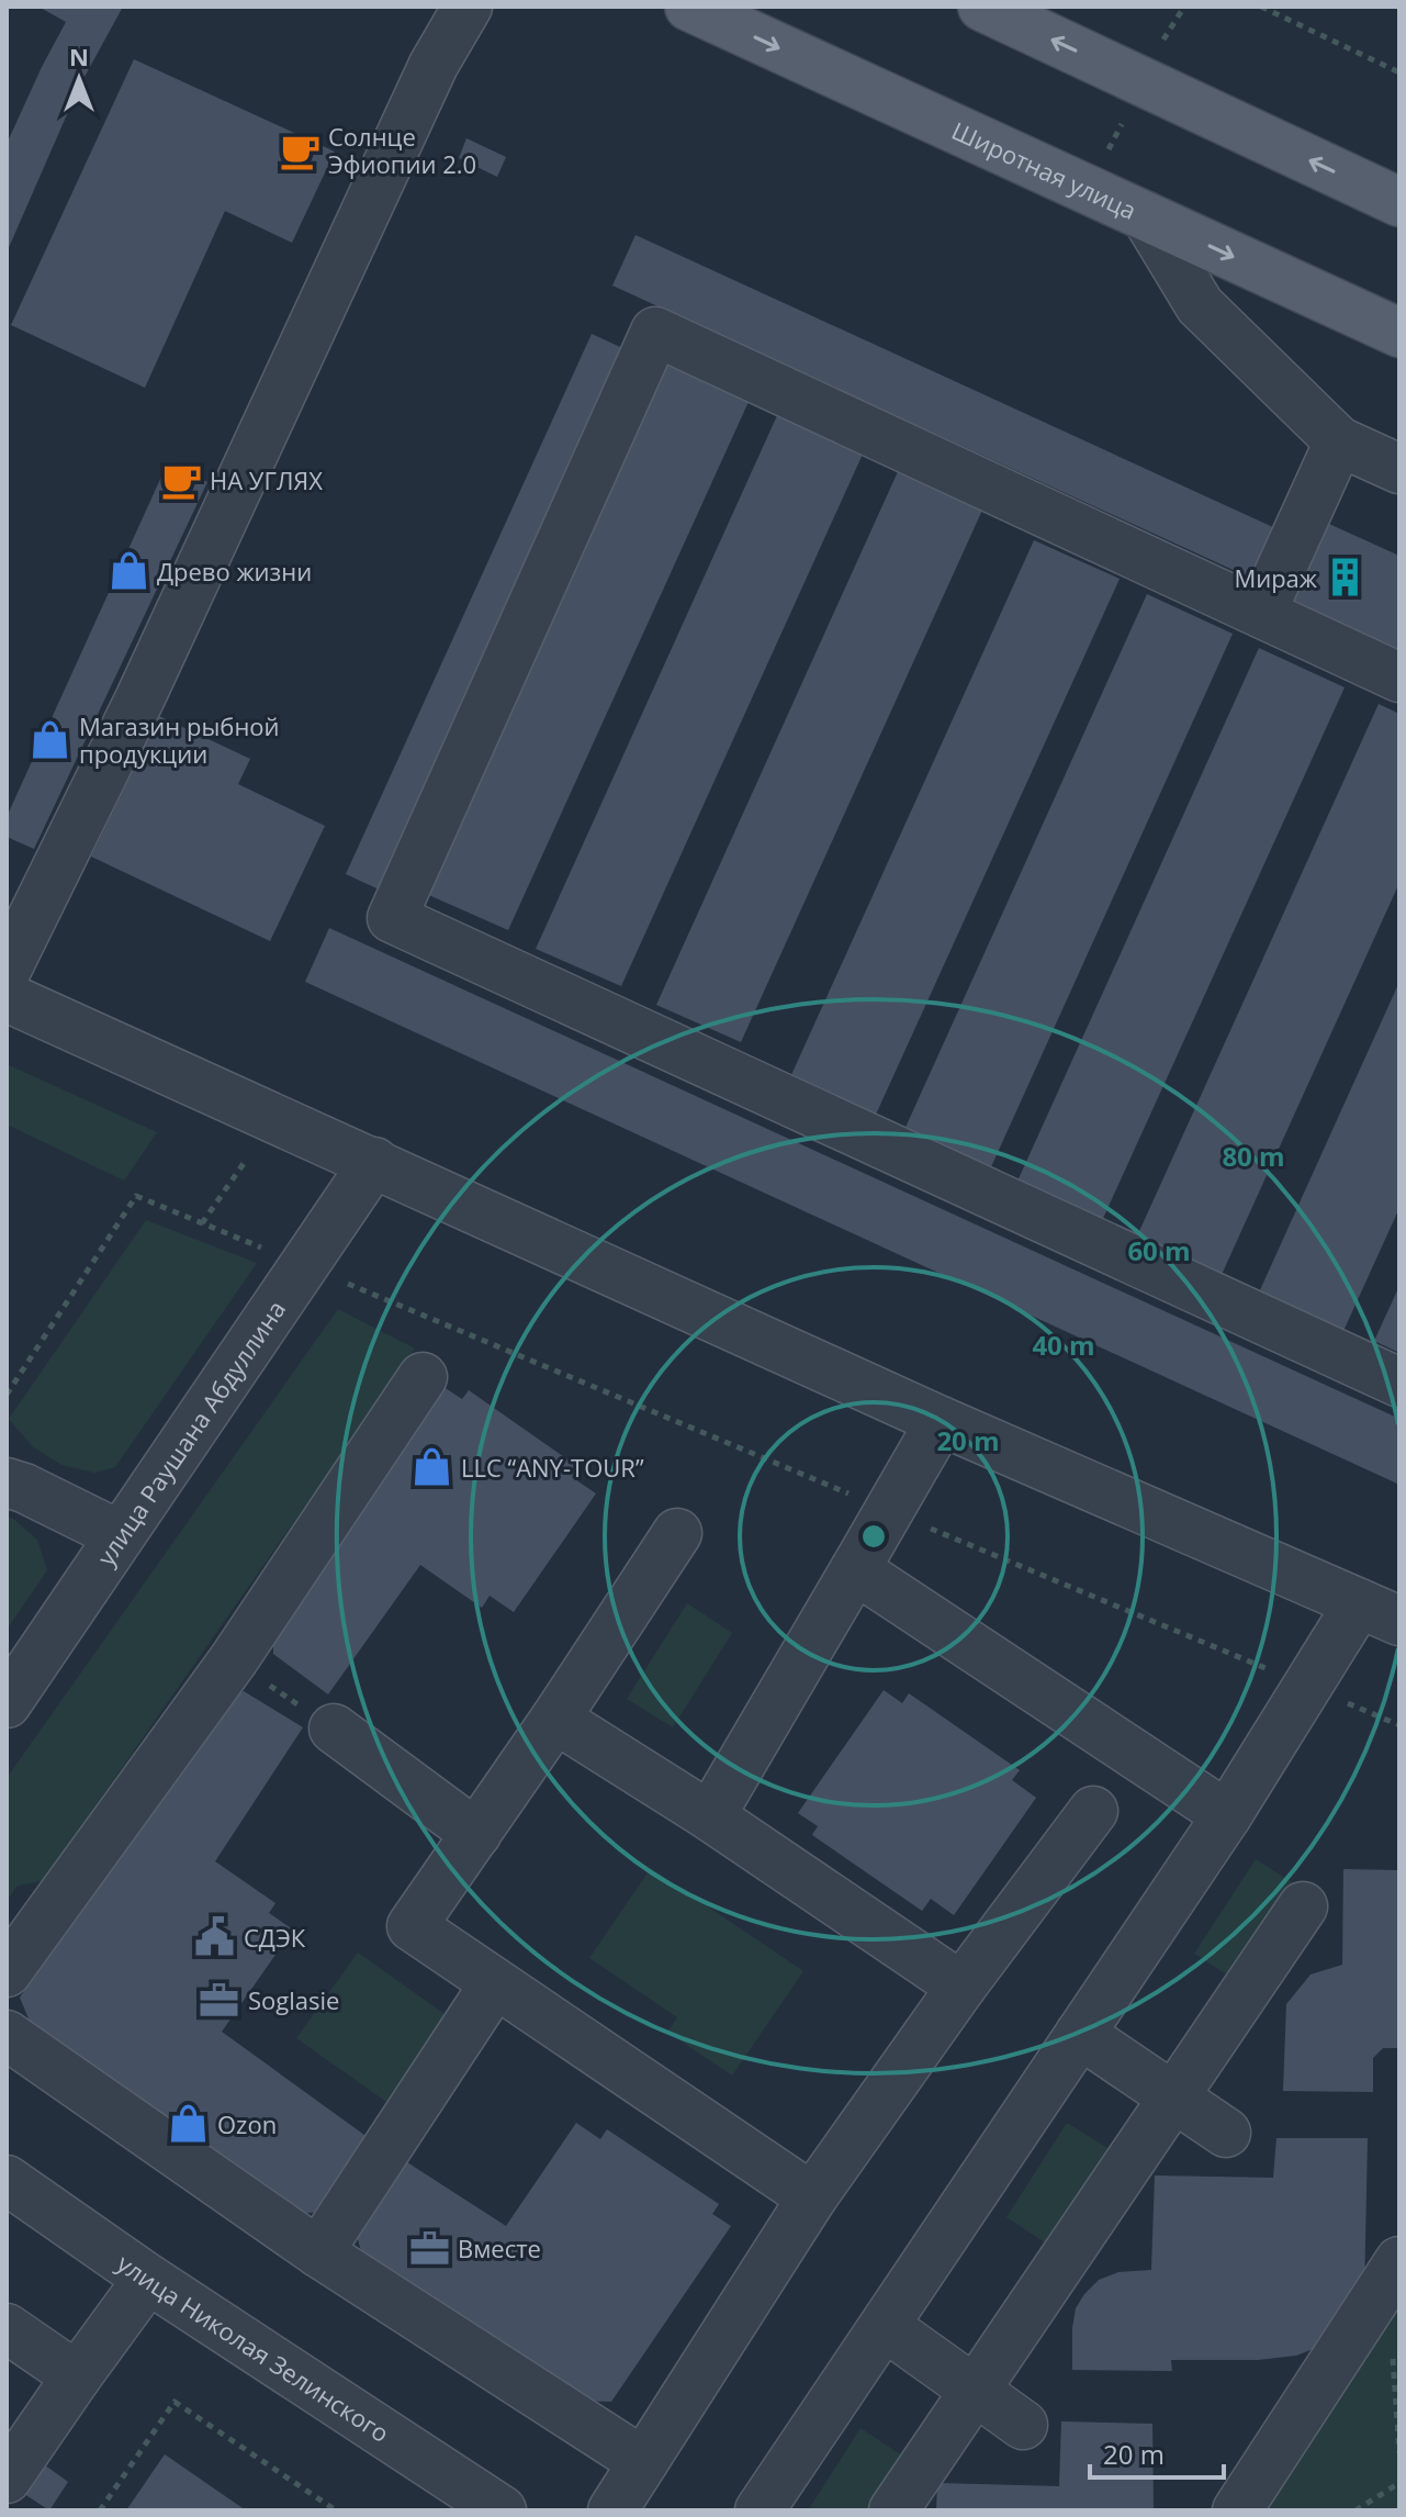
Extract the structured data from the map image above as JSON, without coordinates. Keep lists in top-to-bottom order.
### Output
{
  "streets": {
    "main road": ["Широтная улица"],
    "street": ["улица Раушана Абдуллина", "улица Николая Зелинского"]
  },
  "places": {
    "cafe": ["Солнце Эфиопии 2.0", "НА УГЛЯХ"],
    "shop": [
      "Древо жизни",
      "Магазин рыбной продукции",
      "LLC “ANY-TOUR”",
      "Ozon"
    ],
    "building": ["Мираж"],
    "public building": ["СДЭК"],
    "office": ["Soglasie", "Вместе"]
  },
  "scale_bar": "20 m",
  "north": "top",
  "rings": [
    "80 m",
    "60 m",
    "40 m",
    "20 m"
  ]
}
